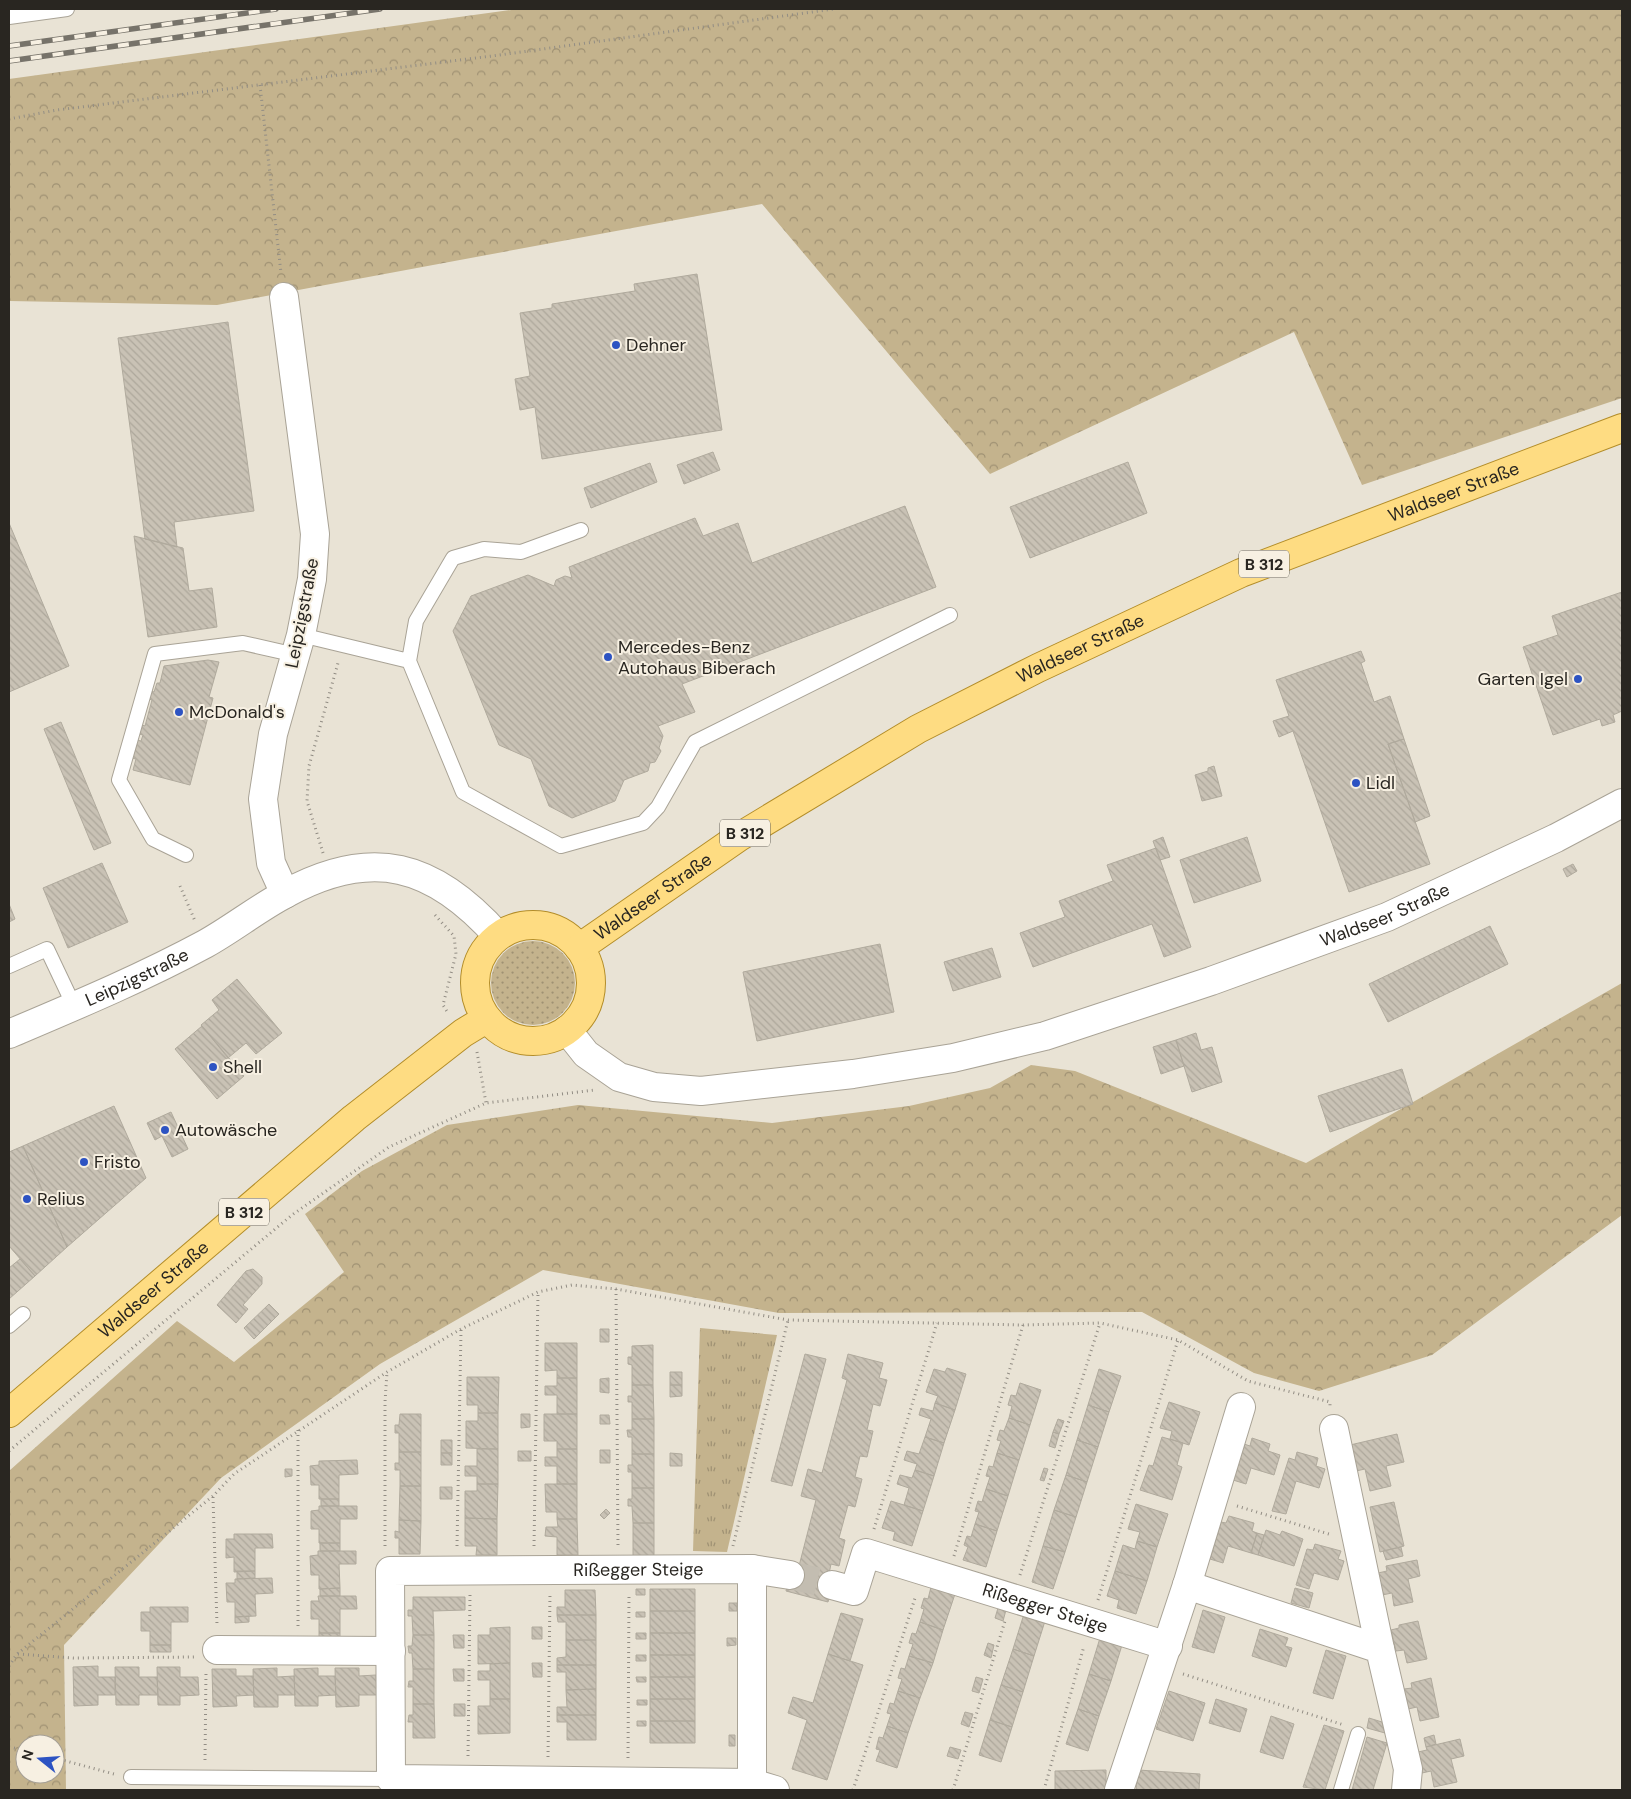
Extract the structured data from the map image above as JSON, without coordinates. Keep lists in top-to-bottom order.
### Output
{
  "streets": {
    "main road": ["Waldseer Straße", "B 312"],
    "street": ["Leipzigstraße", "Rißegger Steige"]
  },
  "crossings": [
    ["Waldseer Straße", "Leipzigstraße"]
  ],
  "places": [
    "Dehner",
    "Mercedes-Benz Autohaus Biberach",
    "Garten Igel",
    "McDonald's",
    "Lidl",
    "Shell",
    "Autowäsche",
    "Fristo",
    "Relius"
  ],
  "north": "left"
}
